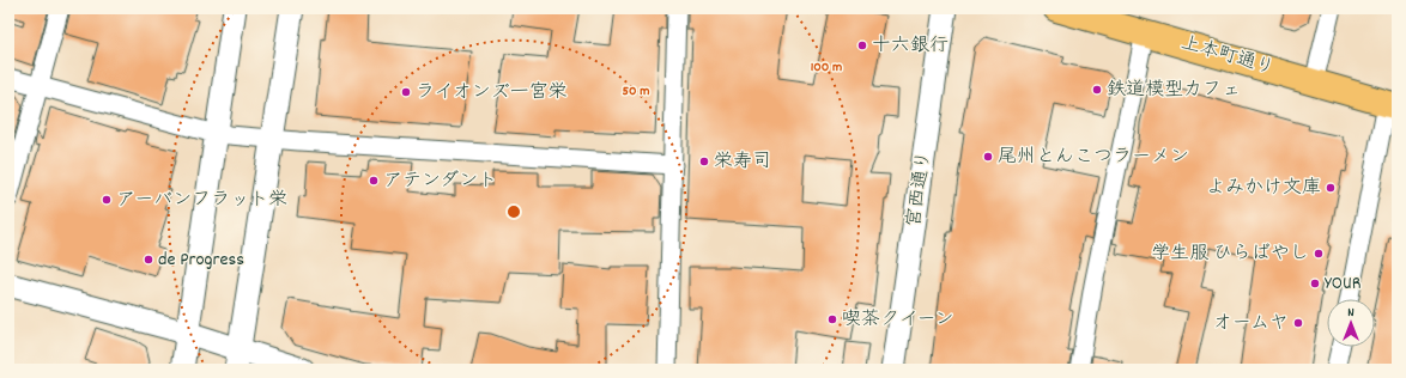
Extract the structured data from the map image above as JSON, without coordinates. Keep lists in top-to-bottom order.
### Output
{
  "streets": {
    "highway": ["上本町通り"],
    "street": ["宮西通り"]
  },
  "places": [
    "十六銀行",
    "鉄道模型カフェ",
    "ライオンズ一宮栄",
    "尾州とんこつラーメン",
    "栄寿司",
    "アテンダント",
    "よみかけ文庫",
    "アーバンフラット栄",
    "学生服 ひらばやし",
    "de Progress",
    "YOUR",
    "喫茶クイーン",
    "オームヤ"
  ],
  "north": "top",
  "rings": ["100 m", "50 m"]
}
